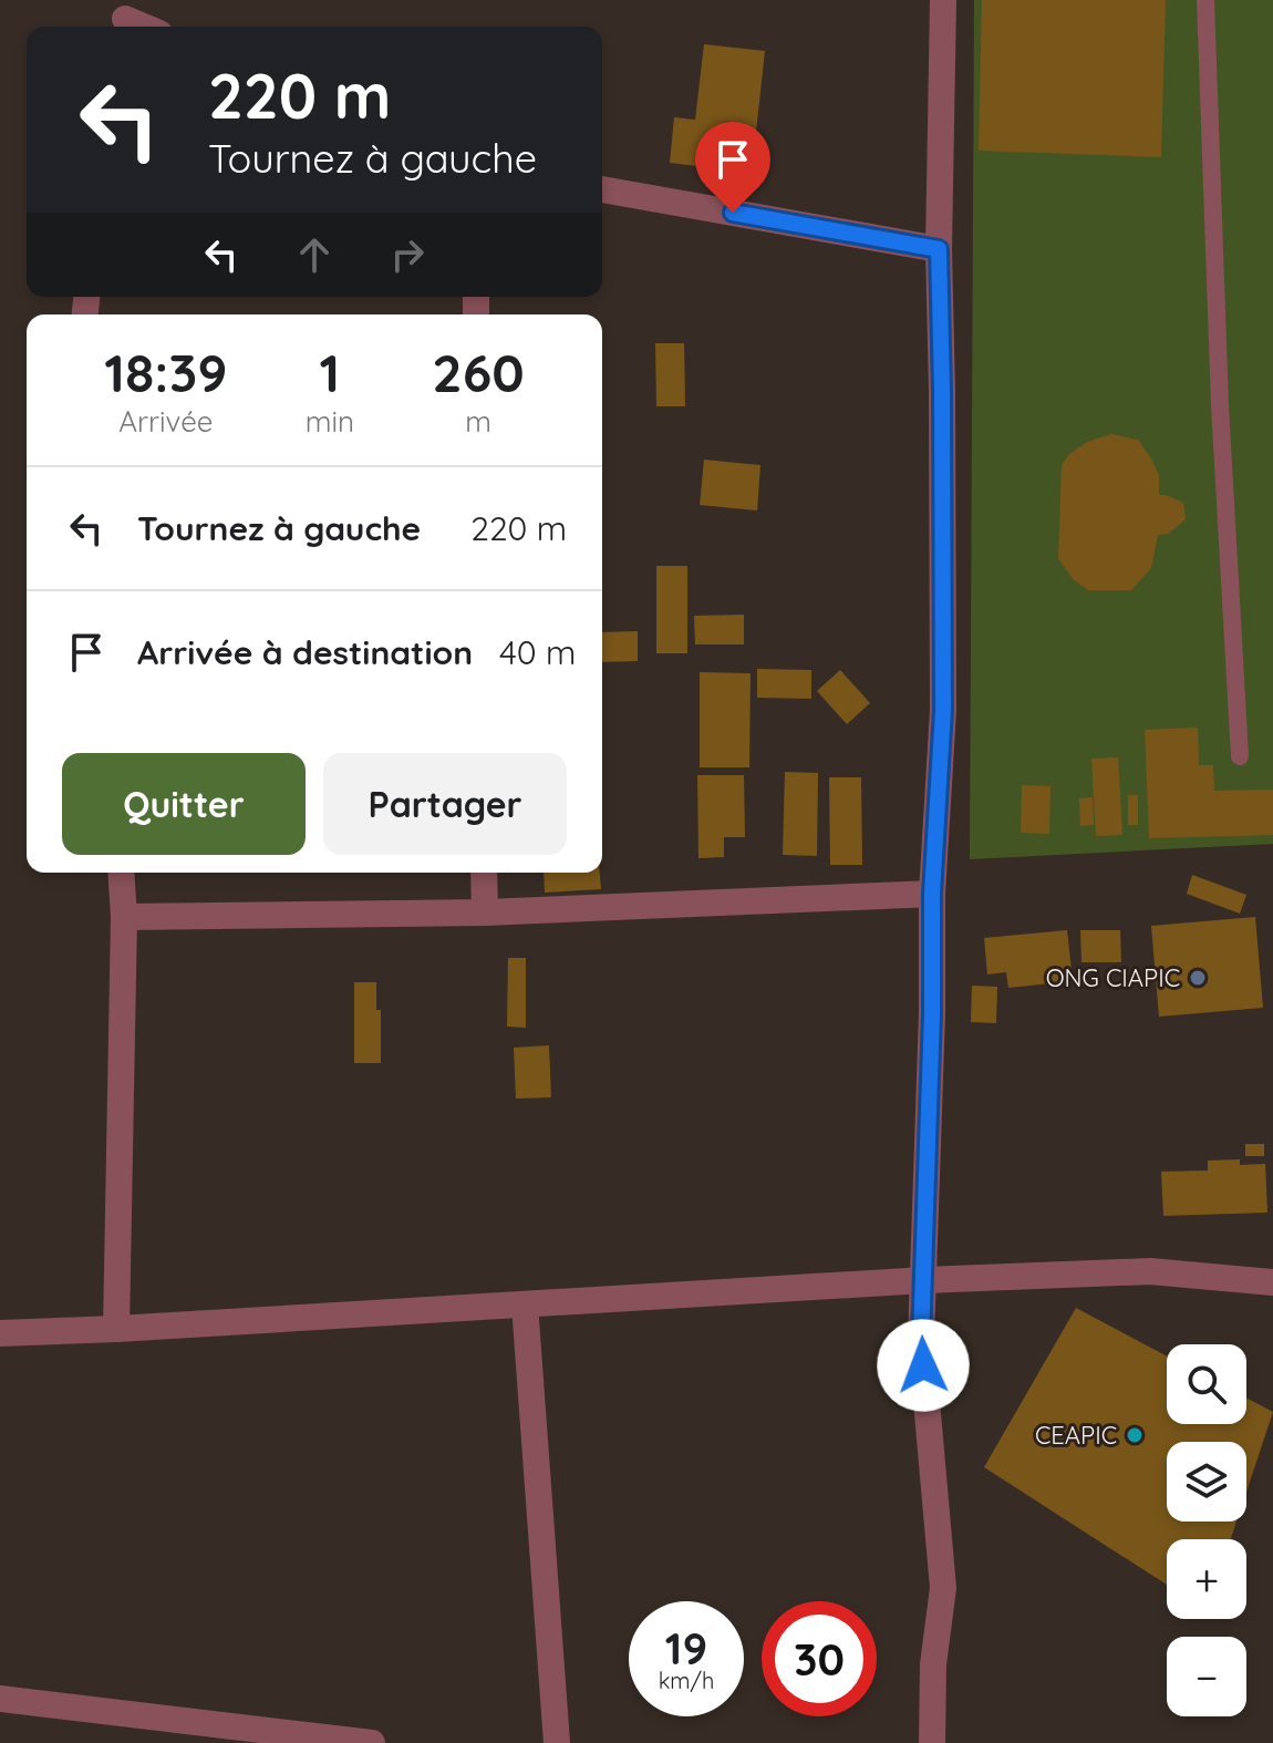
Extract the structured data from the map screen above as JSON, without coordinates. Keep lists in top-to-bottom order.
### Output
{
  "places": ["ONG CIAPIC", "CEAPIC"],
  "page": {
    "turn": ["220 m", "Tournez à gauche"],
    "eta": [
      "18:39",
      "Arrivée",
      "1",
      "min",
      "260",
      "m"
    ],
    "list": [
      {
        "name": "Tournez à gauche",
        "value": "220 m"
      },
      {
        "name": "Arrivée à destination",
        "value": "40 m"
      }
    ],
    "buttons": ["Quitter", "Partager"],
    "map_buttons": ["+", "−"],
    "speed": "19 km/h",
    "limit": "30"
  }
}
